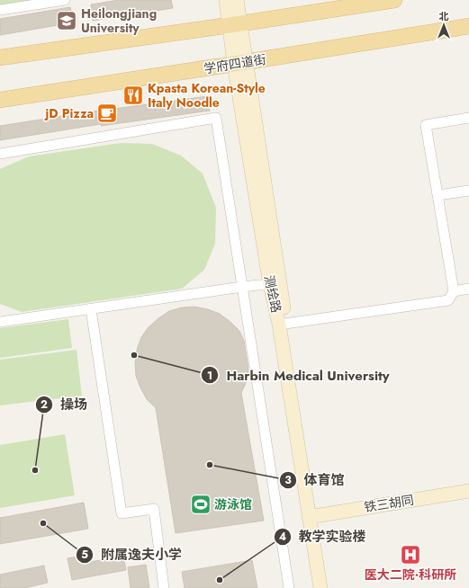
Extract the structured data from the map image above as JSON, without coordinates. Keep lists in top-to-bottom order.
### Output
{
  "streets": {
    "main road": ["学府四道街", "测绘路", "铁三胡同"]
  },
  "crossings": [
    ["学府四道街", "测绘路"],
    ["测绘路", "铁三胡同"]
  ],
  "places": {
    "school or university": ["Heilongjiang University"],
    "restaurant": ["Kpasta Korean-Style Italy Noodle"],
    "cafe": ["jD Pizza"],
    "other": [
      "Harbin Medical University",
      "体育馆",
      "操场",
      "附属逸夫小学",
      "教学实验楼"
    ],
    "sports": ["游泳馆"],
    "hospital": ["医大二院·科研所"]
  },
  "north": "top"
}
